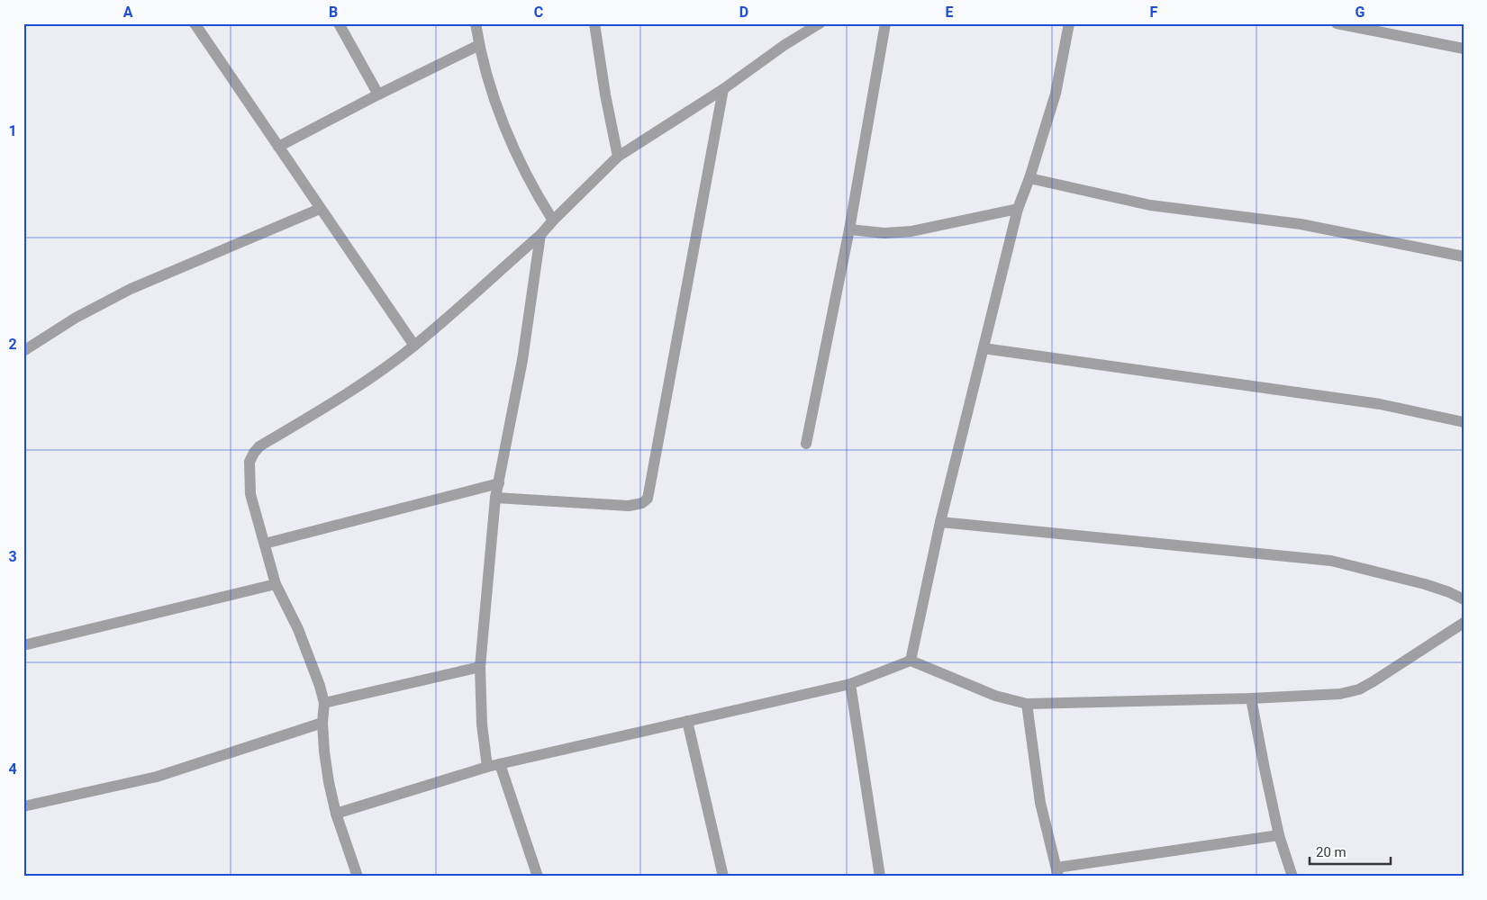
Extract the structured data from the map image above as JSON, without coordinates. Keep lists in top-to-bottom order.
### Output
{
  "scale_bar": "20 m",
  "grid": {
    "columns": [
      "A",
      "B",
      "C",
      "D",
      "E",
      "F",
      "G"
    ],
    "rows": [
      "1",
      "2",
      "3",
      "4"
    ]
  }
}
